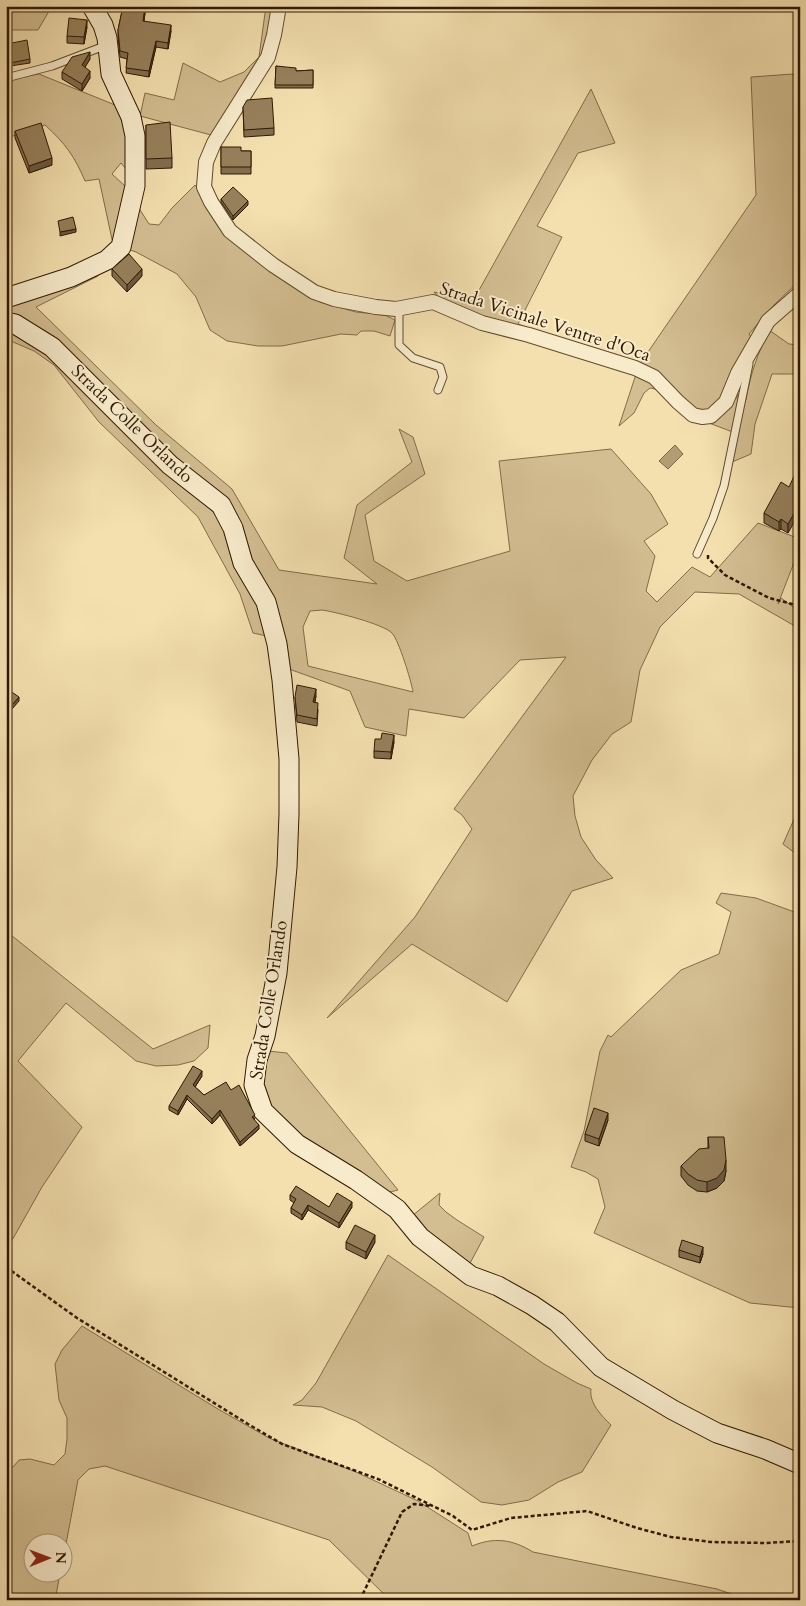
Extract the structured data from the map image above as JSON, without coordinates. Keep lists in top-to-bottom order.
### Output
{
  "streets": {
    "street": ["Strada Vicinale Ventre d'Oca", "Strada Colle Orlando"]
  },
  "north": "right"
}
